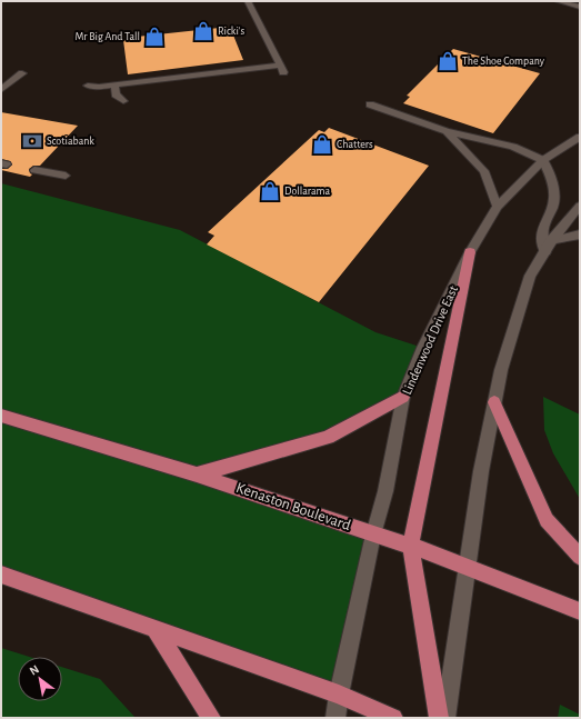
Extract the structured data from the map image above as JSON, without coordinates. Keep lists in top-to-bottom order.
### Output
{
  "streets": {
    "main road": ["Kenaston Boulevard"],
    "street": ["Lindenwood Drive East"]
  },
  "crossings": [
    ["Lindenwood Drive East", "Kenaston Boulevard"]
  ],
  "places": {
    "shop": [
      "Ricki's",
      "Mr Big And Tall",
      "The Shoe Company",
      "Chatters",
      "Dollarama"
    ],
    "bank": ["Scotiabank"]
  },
  "north": "top left"
}
